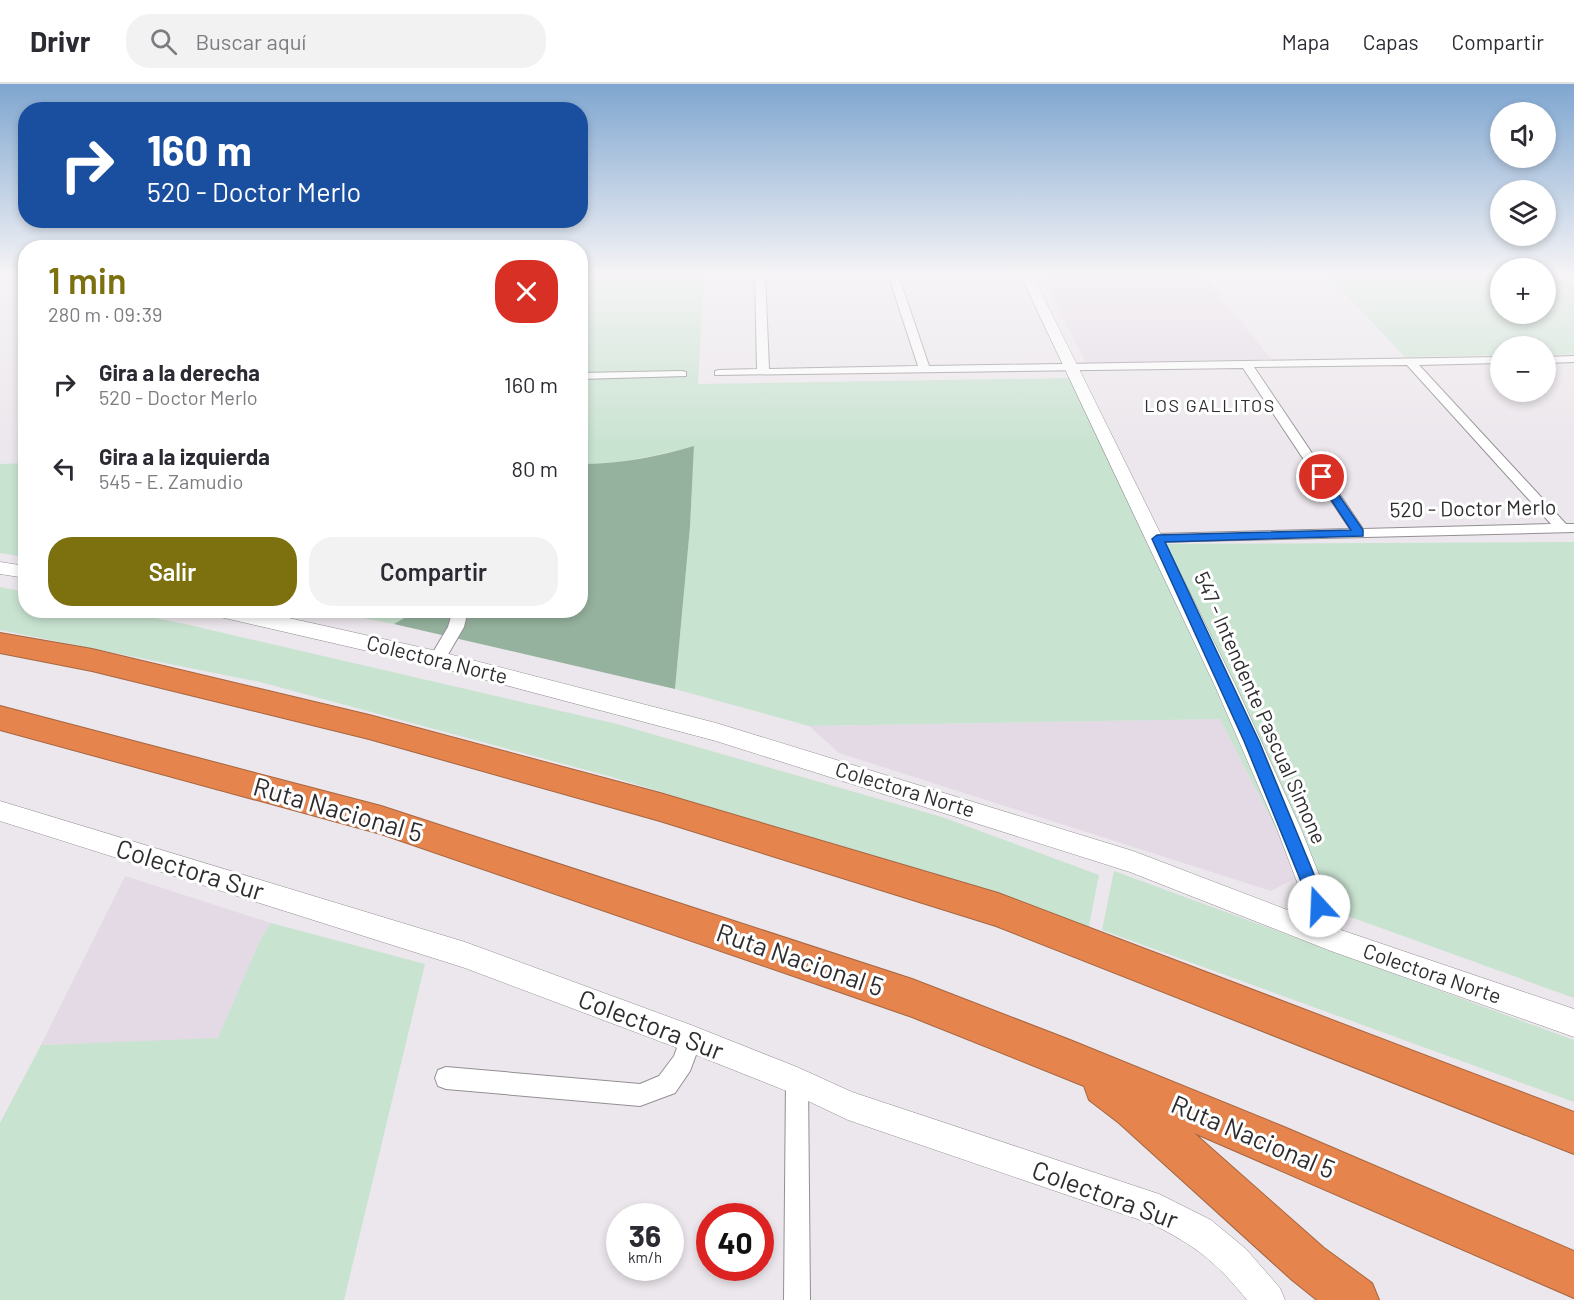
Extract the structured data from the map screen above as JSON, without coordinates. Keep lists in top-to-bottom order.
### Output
{
  "streets": {
    "highway": ["Ruta Nacional 5"],
    "street": [
      "520 - Doctor Merlo",
      "Colectora Norte",
      "547 - Intendente Pascual Simone",
      "Colectora Sur"
    ]
  },
  "crossings": [
    ["520 - Doctor Merlo", "547 - Intendente Pascual Simone"],
    ["Colectora Norte", "547 - Intendente Pascual Simone"]
  ],
  "districts": ["LOS GALLITOS"],
  "page": {
    "header": "Drivr",
    "search": "Buscar aquí",
    "nav": ["Mapa", "Capas", "Compartir"],
    "map_buttons": ["+", "−"],
    "turn": ["160 m", "520 - Doctor Merlo"],
    "heading": ["1 min", "280 m · 09:39"],
    "list": [
      {
        "name": "Gira a la derecha",
        "note": "520 - Doctor Merlo",
        "value": "160 m"
      },
      {
        "name": "Gira a la izquierda",
        "note": "545 - E. Zamudio",
        "value": "80 m"
      }
    ],
    "buttons": ["Salir", "Compartir"],
    "speed": "36 km/h",
    "limit": "40"
  }
}
